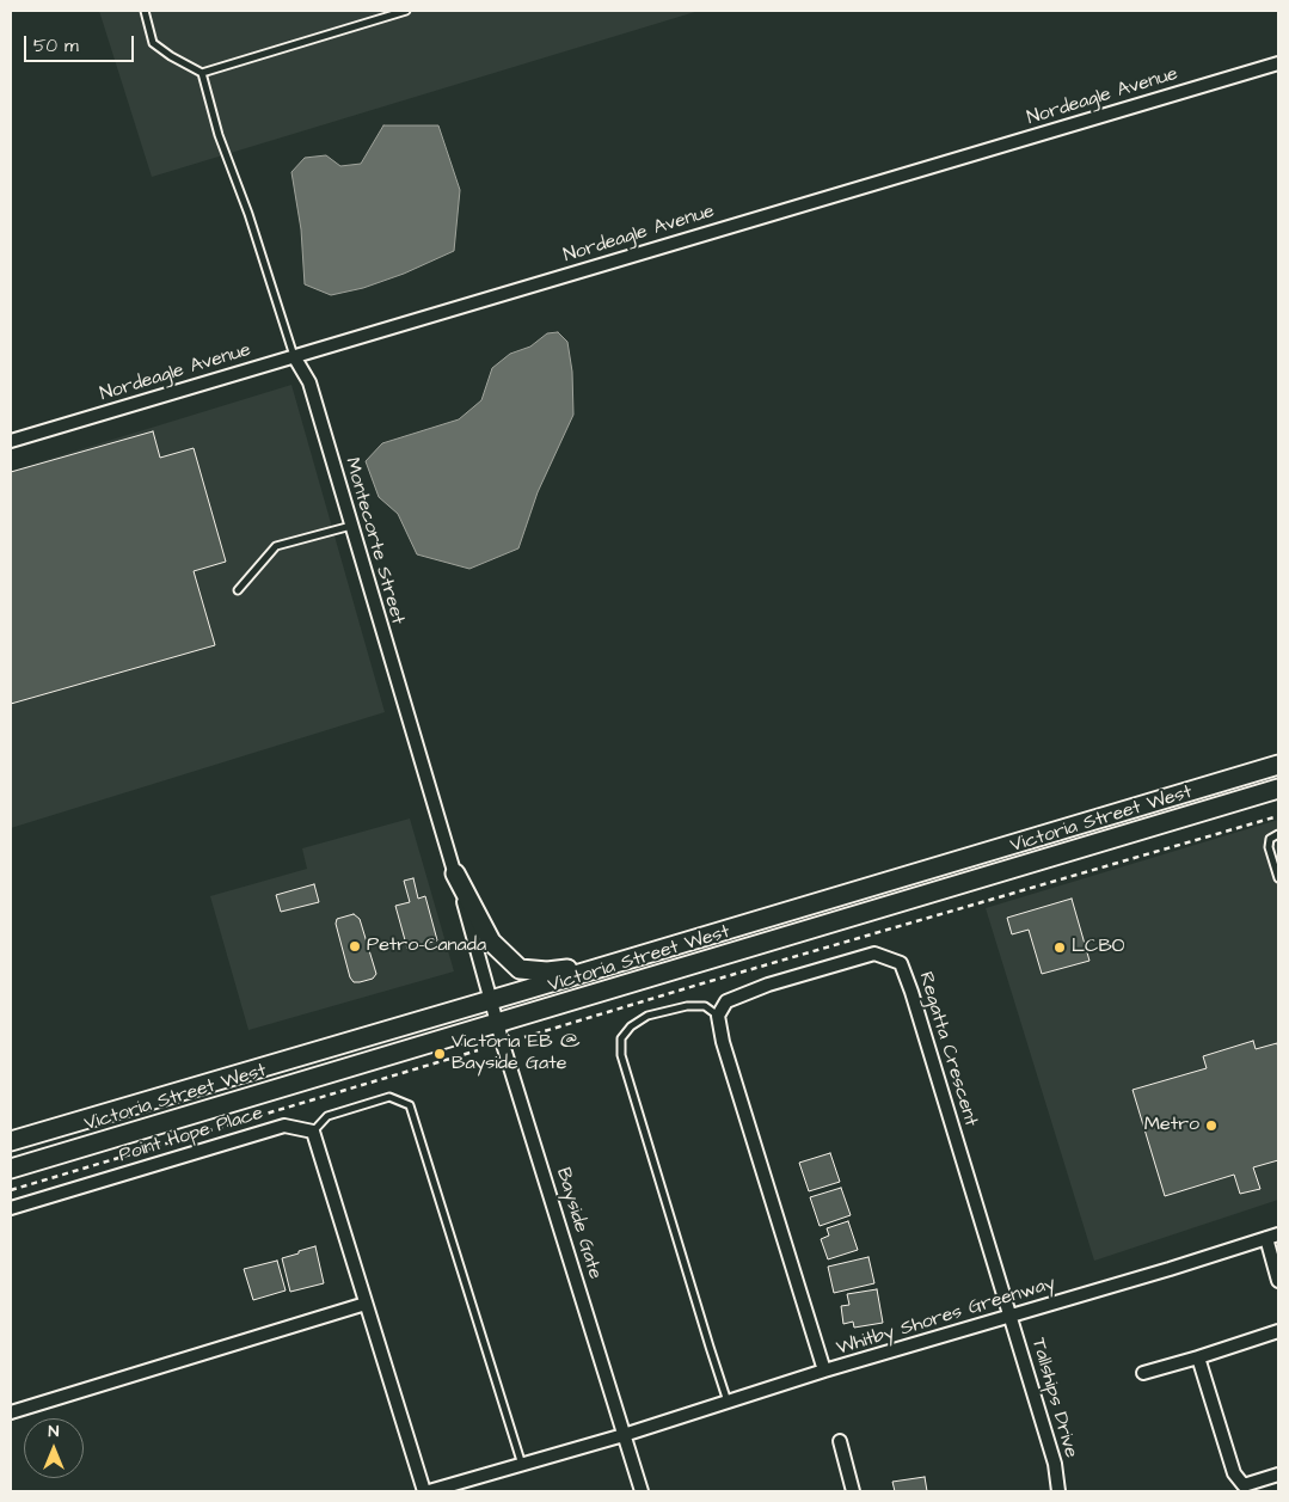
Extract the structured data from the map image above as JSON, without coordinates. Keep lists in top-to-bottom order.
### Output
{
  "streets": {
    "main road": ["Victoria Street West"],
    "street": [
      "Nordeagle Avenue",
      "Montecorte Street",
      "Regatta Crescent",
      "Point Hope Place",
      "Bayside Gate",
      "Whitby Shores Greenway",
      "Tallships Drive"
    ]
  },
  "crossings": [
    ["Nordeagle Avenue", "Montecorte Street"],
    ["Montecorte Street", "Victoria Street West"],
    ["Montecorte Street", "Bayside Gate"],
    ["Victoria Street West", "Bayside Gate"],
    ["Regatta Crescent", "Whitby Shores Greenway"],
    ["Regatta Crescent", "Tallships Drive"],
    ["Bayside Gate", "Whitby Shores Greenway"],
    ["Whitby Shores Greenway", "Tallships Drive"]
  ],
  "places": [
    "Petro-Canada",
    "LCBO",
    "Victoria EB @ Bayside Gate",
    "Metro"
  ],
  "scale_bar": "50 m",
  "north": "top"
}
